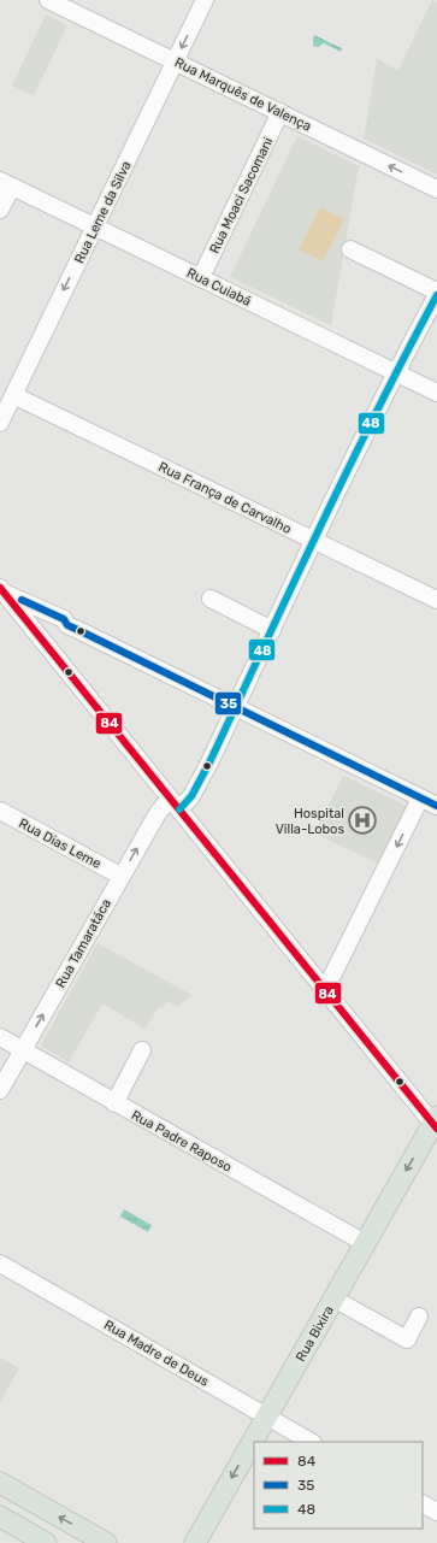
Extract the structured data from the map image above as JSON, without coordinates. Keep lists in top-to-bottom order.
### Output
{
  "streets": {
    "main road": ["Rua Bixira"],
    "street": [
      "Rua Marquês de Valença",
      "Rua Moaci Sacomani",
      "Rua Leme da Silva",
      "Rua Cuiabá",
      "Rua França de Carvalho",
      "Rua Dias Leme",
      "Rua Tamaratáca",
      "Rua Padre Raposo",
      "Rua Madre de Deus"
    ]
  },
  "crossings": [
    ["Rua Marquês de Valença", "Rua Moaci Sacomani"],
    ["Rua Marquês de Valença", "Rua Leme da Silva"],
    ["Rua Moaci Sacomani", "Rua Cuiabá"],
    ["Rua Leme da Silva", "Rua Cuiabá"],
    ["Rua Leme da Silva", "Rua França de Carvalho"],
    ["Rua Cuiabá", "Rua Tamaratáca"],
    ["Rua França de Carvalho", "Rua Tamaratáca"],
    ["Rua Dias Leme", "Rua Tamaratáca"],
    ["Rua Tamaratáca", "Rua Padre Raposo"],
    ["Rua Padre Raposo", "Rua Bixira"],
    ["Rua Bixira", "Rua Madre de Deus"]
  ],
  "one_way": ["Rua Marquês de Valença", "Rua Leme da Silva", "Rua Bixira"],
  "places": {
    "hospital": ["Hospital Villa-Lobos"]
  },
  "lines": ["transit line 48", "transit line 84", "transit line 35"],
  "legend": ["84", "35", "48"]
}
